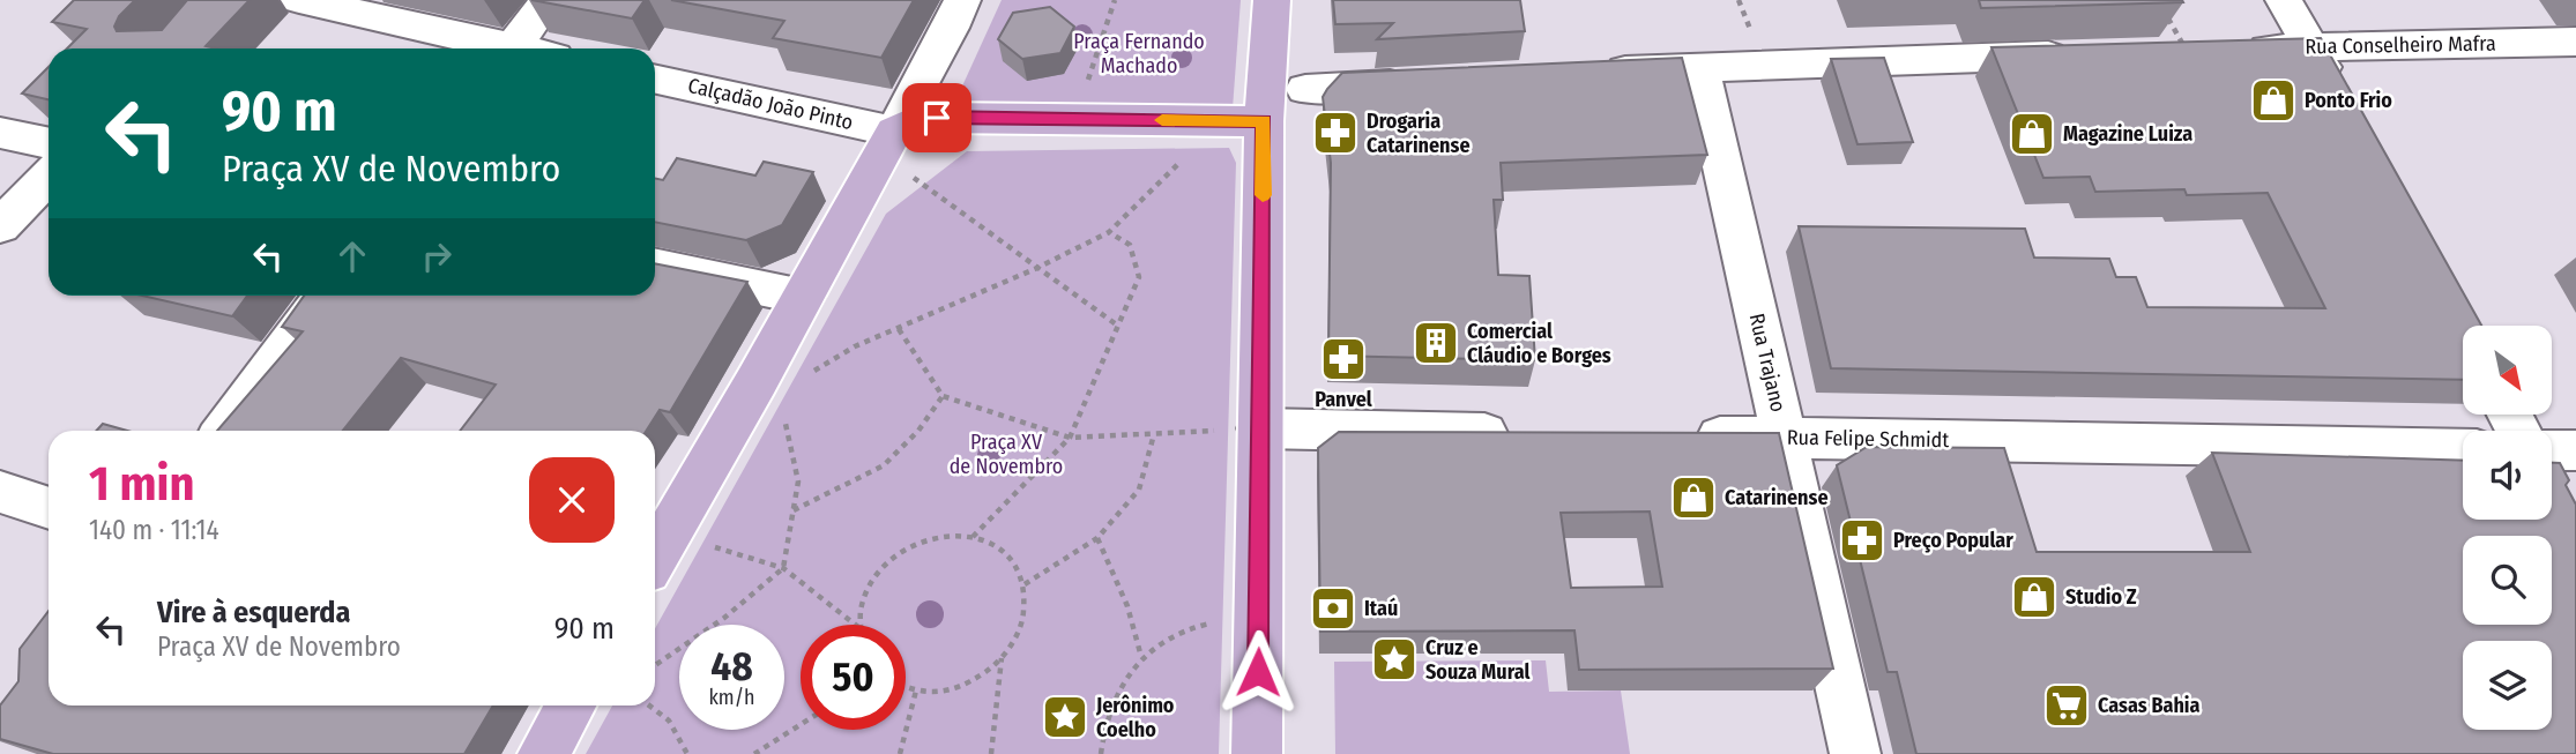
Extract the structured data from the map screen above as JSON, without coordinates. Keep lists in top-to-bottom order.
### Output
{
  "streets": {
    "street": [
      "Rua Conselheiro Mafra",
      "Calçadão João Pinto",
      "Rua Trajano",
      "Rua Felipe Schmidt"
    ]
  },
  "crossings": [
    ["Rua Trajano", "Rua Felipe Schmidt"]
  ],
  "parks": ["Praça Fernando Machado", "Praça XV de Novembro"],
  "places": {
    "shop": [
      "Ponto Frio",
      "Magazine Luiza",
      "Catarinense",
      "Studio Z"
    ],
    "pharmacy": ["Drogaria Catarinense", "Panvel", "Preço Popular"],
    "building": ["Comercial Cláudio e Borges"],
    "bank": ["Itaú"],
    "place": ["Cruz e Souza Mural", "Jerônimo Coelho"],
    "supermarket": ["Casas Bahia"]
  },
  "north": "bottom right",
  "page": {
    "turn": ["90 m", "Praça XV de Novembro"],
    "heading": ["1 min", "140 m · 11:14"],
    "list": [
      {
        "name": "Vire à esquerda",
        "note": "Praça XV de Novembro",
        "value": "90 m"
      }
    ],
    "speed": "48 km/h",
    "limit": "50"
  }
}
